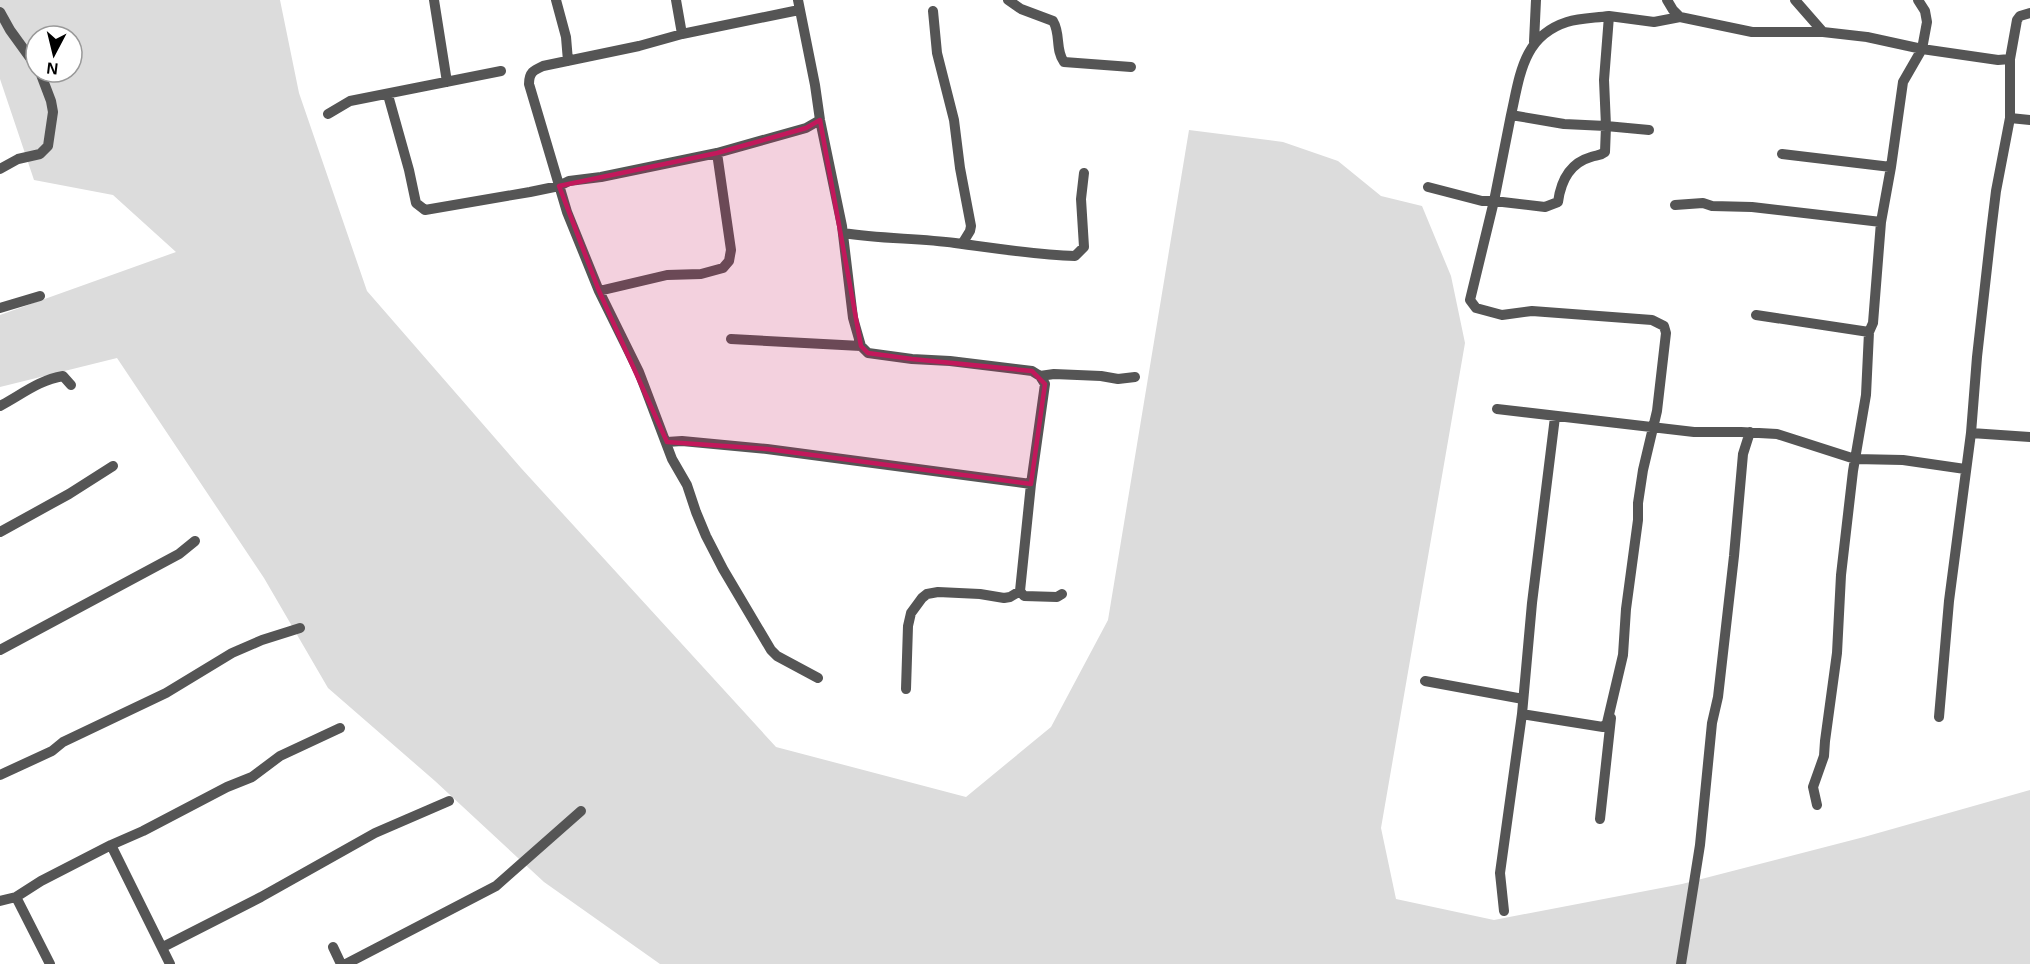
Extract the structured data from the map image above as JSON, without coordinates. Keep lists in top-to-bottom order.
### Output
{
  "north": "bottom"
}
